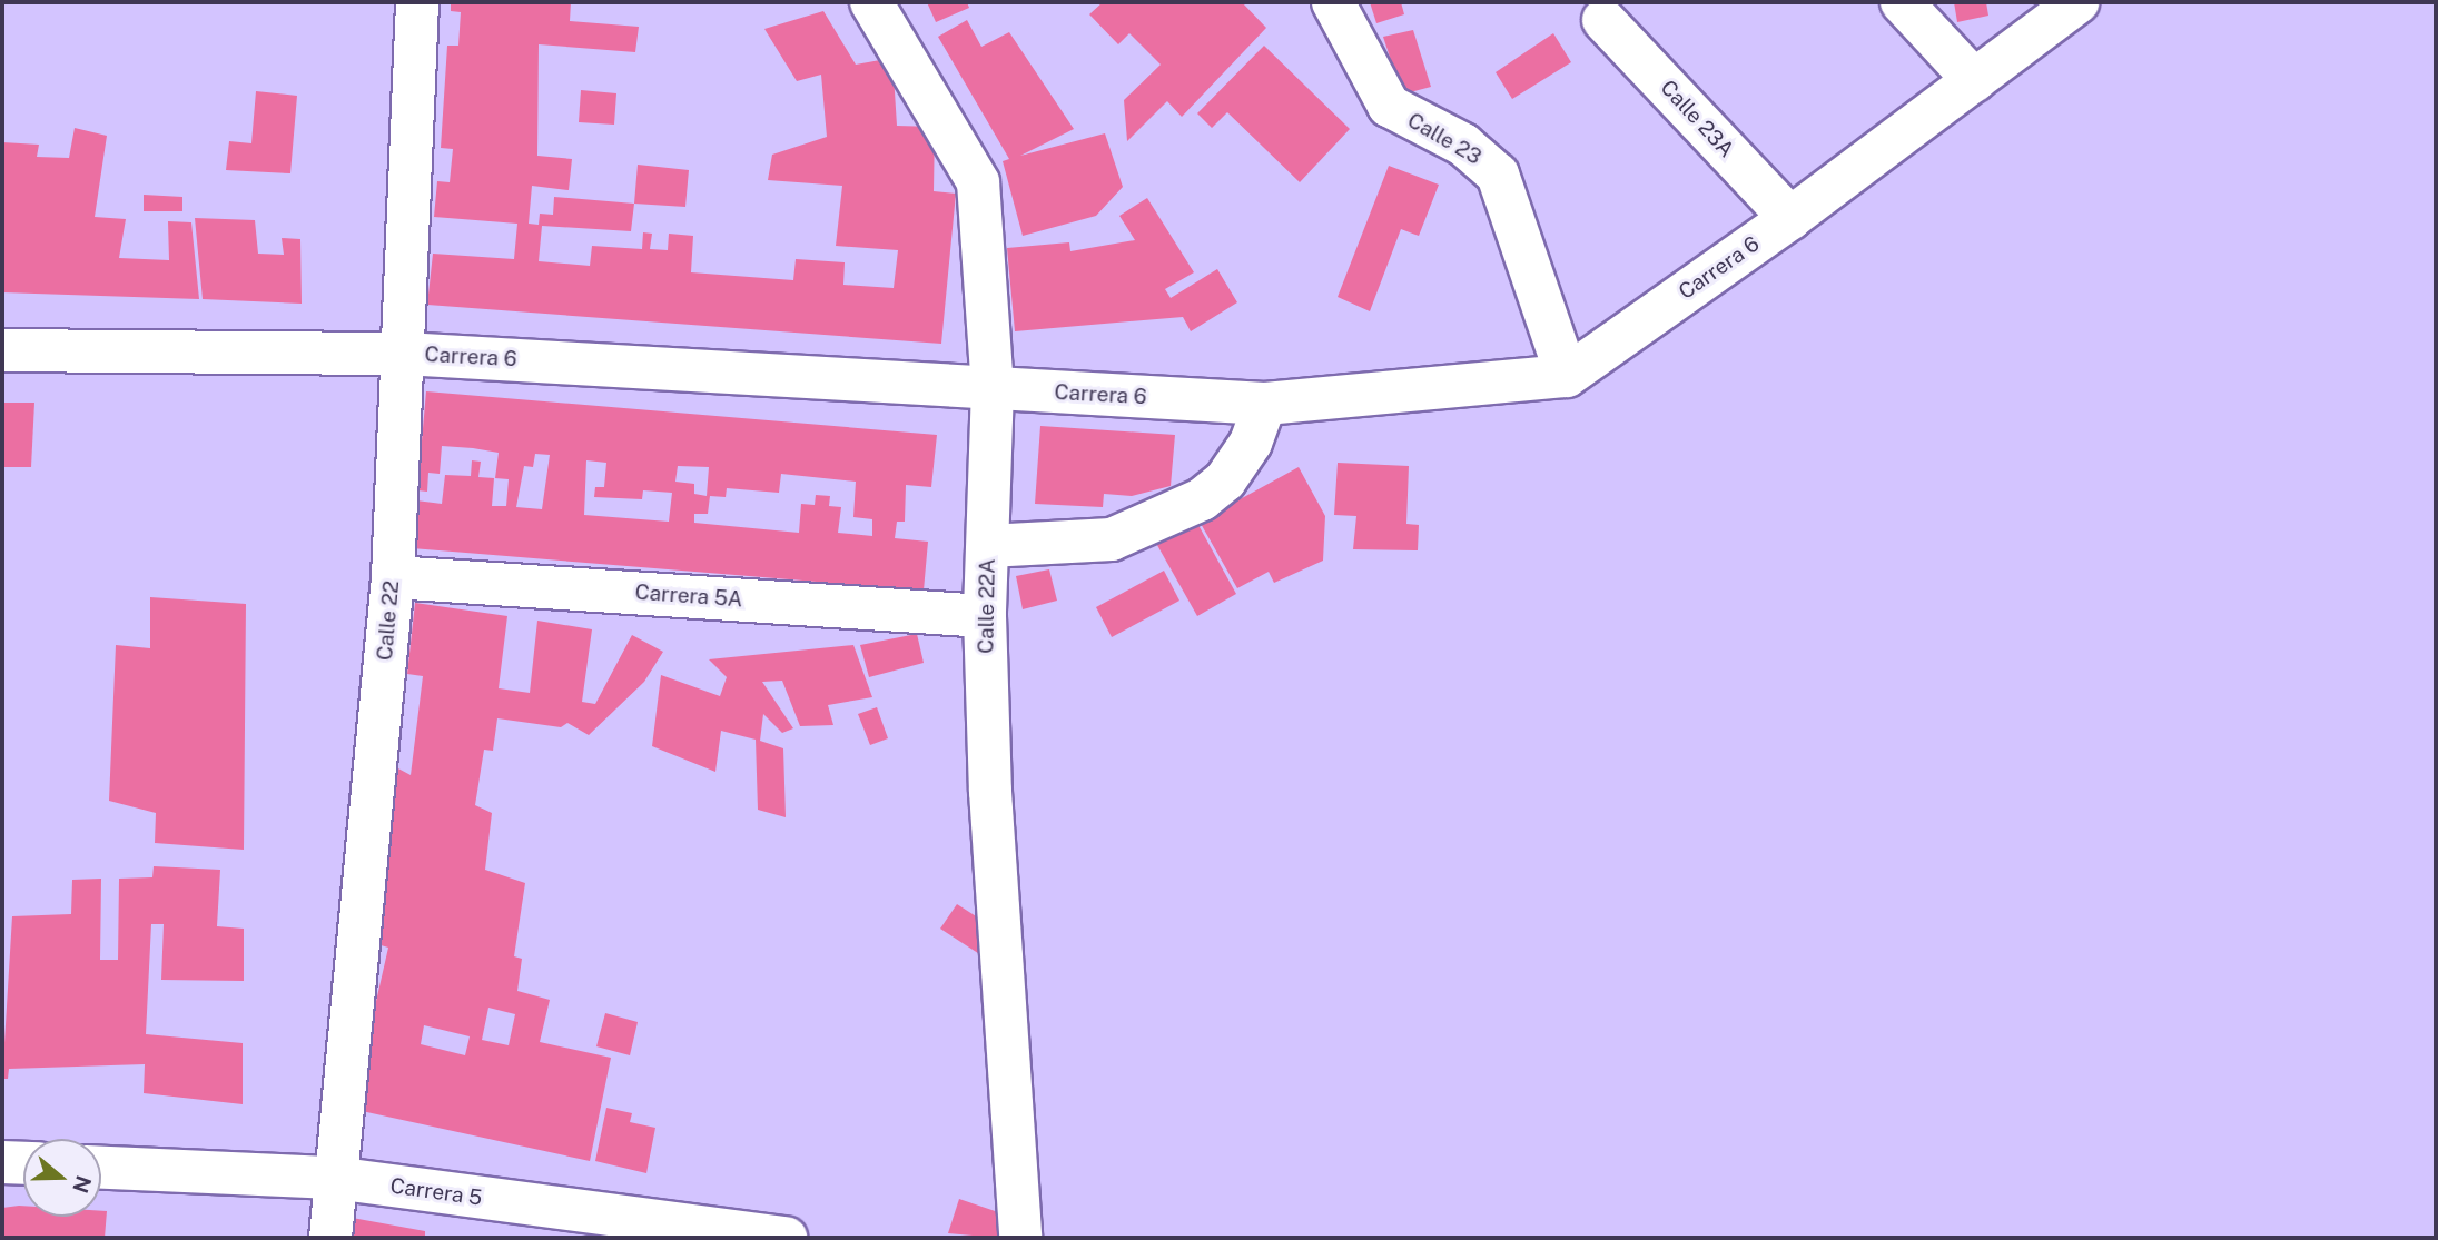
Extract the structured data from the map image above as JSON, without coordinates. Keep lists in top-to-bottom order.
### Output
{
  "streets": {
    "street": [
      "Calle 23A",
      "Calle 23",
      "Carrera 6",
      "Carrera 5A",
      "Calle 22A",
      "Calle 22",
      "Carrera 5"
    ]
  },
  "crossings": [
    ["Calle 23A", "Carrera 6"],
    ["Calle 23", "Carrera 6"],
    ["Carrera 6", "Calle 22A"],
    ["Carrera 6", "Calle 22"],
    ["Carrera 5A", "Calle 22A"],
    ["Carrera 5A", "Calle 22"],
    ["Calle 22", "Carrera 5"]
  ],
  "north": "right"
}
